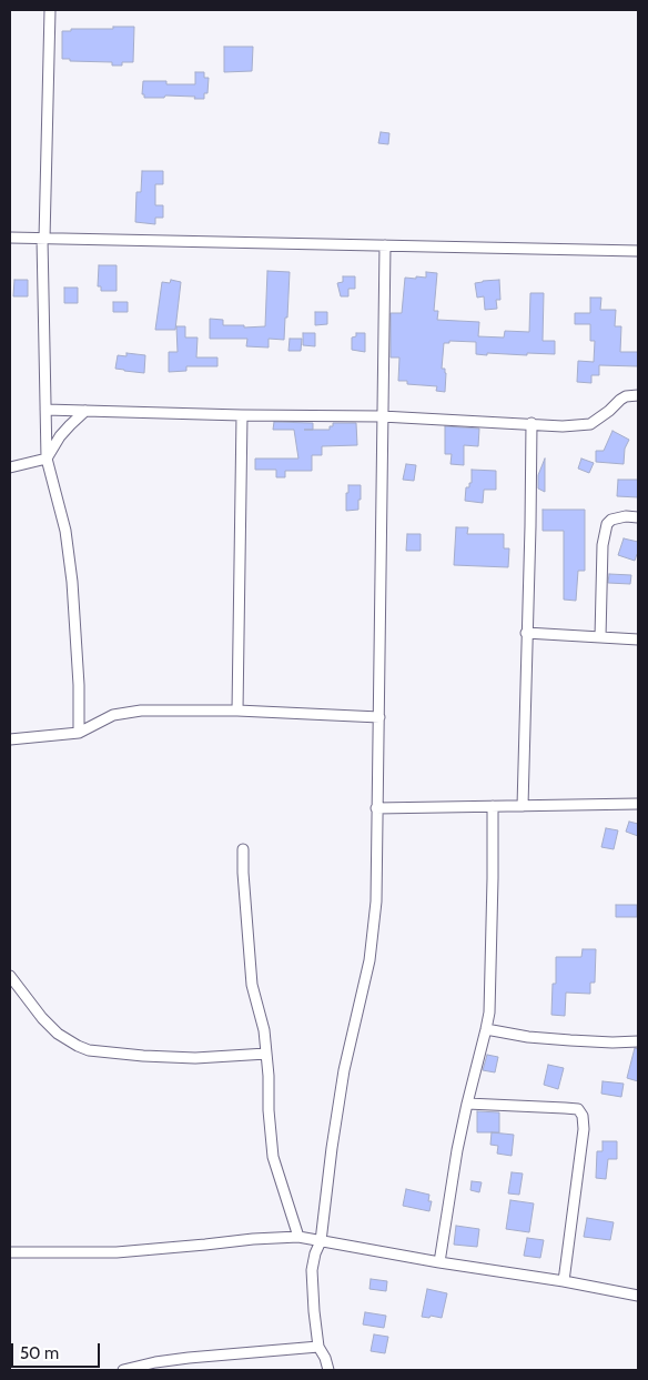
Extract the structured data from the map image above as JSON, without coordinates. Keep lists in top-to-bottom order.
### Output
{
  "scale_bar": "50 m"
}
